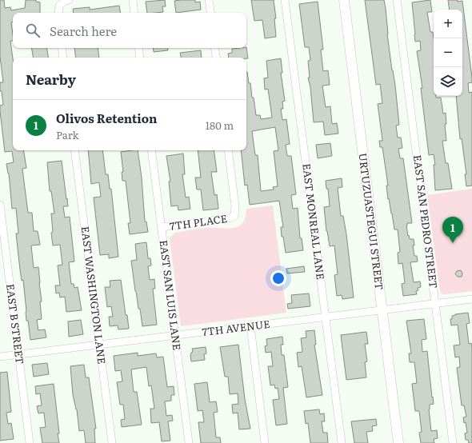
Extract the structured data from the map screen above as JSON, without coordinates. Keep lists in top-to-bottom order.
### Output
{
  "streets": {
    "main road": ["URTUZUASTEGUI STREET"],
    "street": [
      "EAST MONREAL LANE",
      "EAST SAN PEDRO STREET",
      "7TH PLACE",
      "EAST WASHINGTON LANE",
      "EAST SAN LUIS LANE",
      "EAST B STREET",
      "7TH AVENUE"
    ]
  },
  "crossings": [
    ["EAST MONREAL LANE", "7TH AVENUE"],
    ["URTUZUASTEGUI STREET", "7TH AVENUE"],
    ["EAST SAN PEDRO STREET", "7TH AVENUE"],
    ["7TH PLACE", "EAST SAN LUIS LANE"],
    ["EAST WASHINGTON LANE", "7TH AVENUE"],
    ["EAST SAN LUIS LANE", "7TH AVENUE"],
    ["EAST B STREET", "7TH AVENUE"]
  ],
  "page": {
    "map_buttons": ["+", "−"],
    "search": "Search here",
    "heading": "Nearby",
    "list": [
      {
        "mark": "1",
        "name": "Olivos Retention",
        "note": "Park",
        "value": "180 m"
      }
    ],
    "pins": "1"
  }
}
